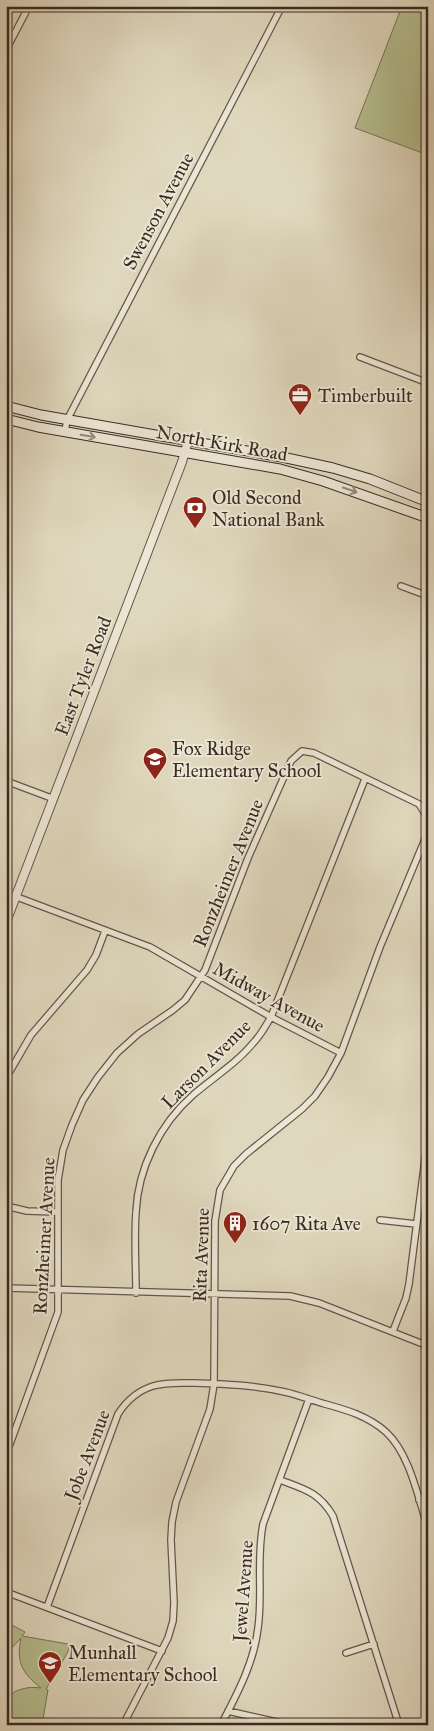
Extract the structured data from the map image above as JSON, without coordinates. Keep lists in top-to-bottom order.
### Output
{
  "streets": {
    "main road": ["North Kirk Road"],
    "street": [
      "Swenson Avenue",
      "East Tyler Road",
      "Ronzheimer Avenue",
      "Midway Avenue",
      "Larson Avenue",
      "Rita Avenue",
      "Jobe Avenue",
      "Jewel Avenue"
    ]
  },
  "crossings": [
    ["Swenson Avenue", "North Kirk Road"],
    ["North Kirk Road", "East Tyler Road"],
    ["East Tyler Road", "Midway Avenue"],
    ["Ronzheimer Avenue", "Midway Avenue"],
    ["Ronzheimer Avenue", "Larson Avenue"],
    ["Midway Avenue", "Larson Avenue"],
    ["Midway Avenue", "Rita Avenue"],
    ["Rita Avenue", "Jobe Avenue"],
    ["Jobe Avenue", "Jewel Avenue"]
  ],
  "places": {
    "office": ["Timberbuilt"],
    "bank": ["Old Second National Bank"],
    "school or university": ["Fox Ridge Elementary School", "Munhall Elementary School"],
    "building": ["1607 Rita Ave"]
  }
}
